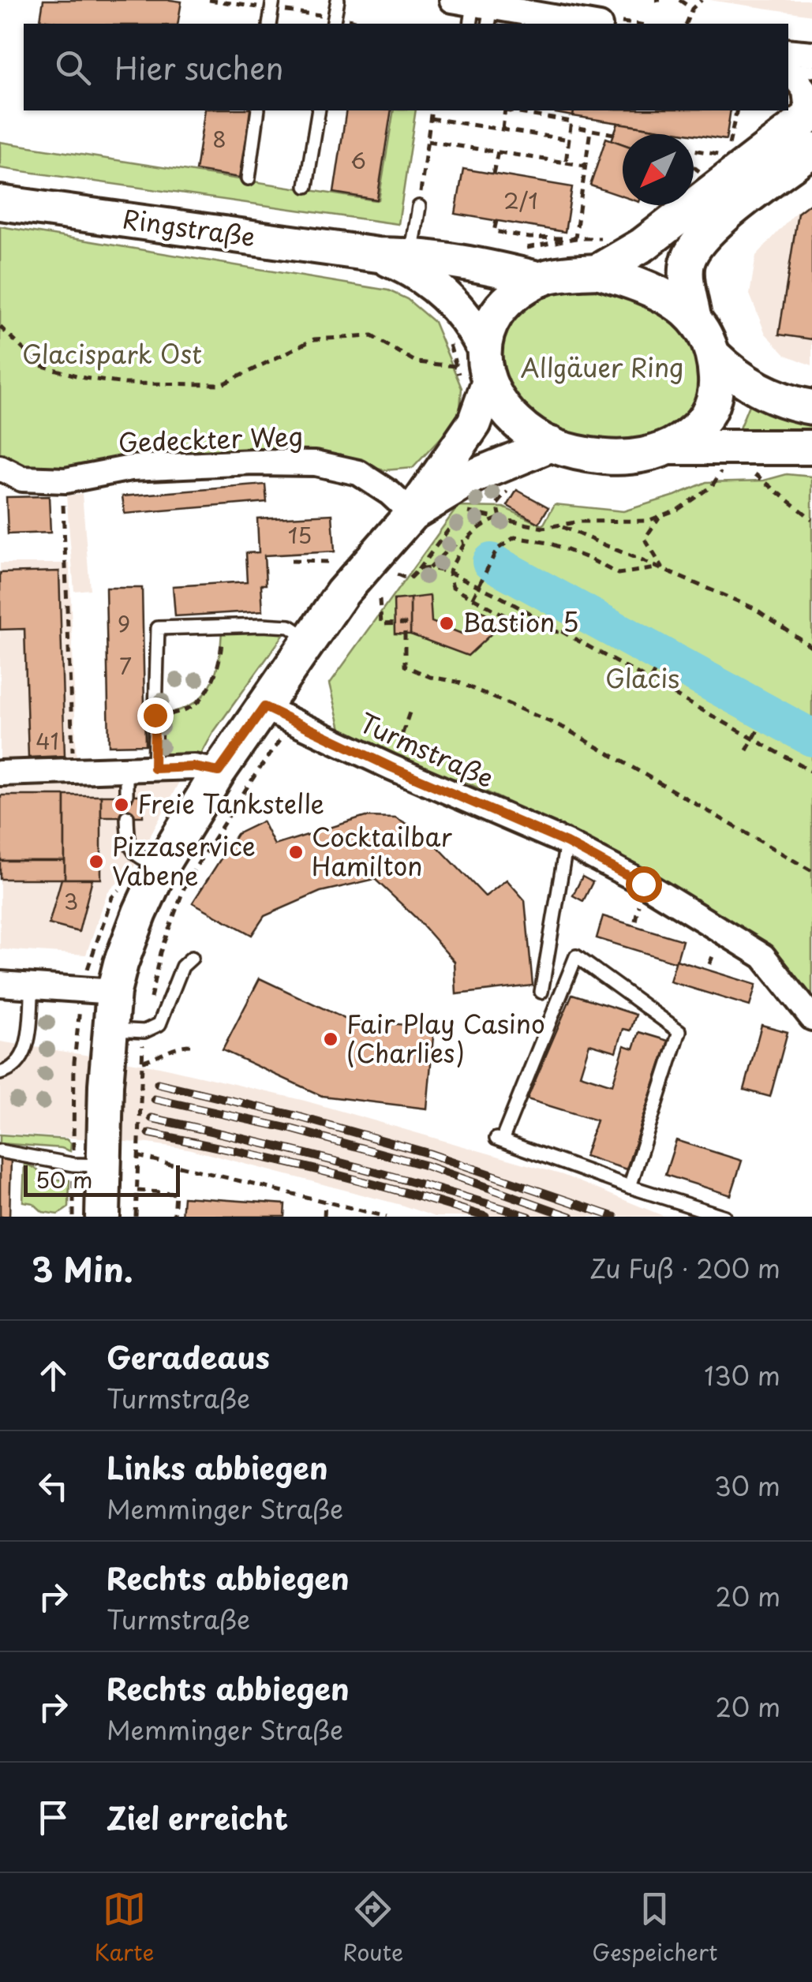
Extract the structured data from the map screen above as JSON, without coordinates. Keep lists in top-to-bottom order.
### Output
{
  "streets": {
    "main road": ["Ringstraße"],
    "street": ["Gedeckter Weg", "Turmstraße"]
  },
  "parks": ["Glacispark Ost", "Allgäuer Ring", "Glacis"],
  "places": [
    "Bastion 5",
    "Freie Tankstelle",
    "Cocktailbar Hamilton",
    "Pizzaservice Vabene",
    "Fair Play Casino (Charlies)"
  ],
  "house_numbers": [
    "8",
    "6",
    "2/1",
    "15",
    "9",
    "7",
    "41",
    "3"
  ],
  "scale_bar": "50 m",
  "north": "bottom left",
  "page": {
    "search": "Hier suchen",
    "scale": "50 m",
    "heading": ["3 Min.", "Zu Fuß · 200 m"],
    "list": [
      ["Geradeaus", "Turmstraße", "130 m"],
      ["Links abbiegen", "Memminger Straße", "30 m"],
      ["Rechts abbiegen", "Turmstraße", "20 m"],
      ["Rechts abbiegen", "Memminger Straße", "20 m"],
      "Ziel erreicht"
    ],
    "nav": ["Karte", "Route", "Gespeichert"]
  }
}
